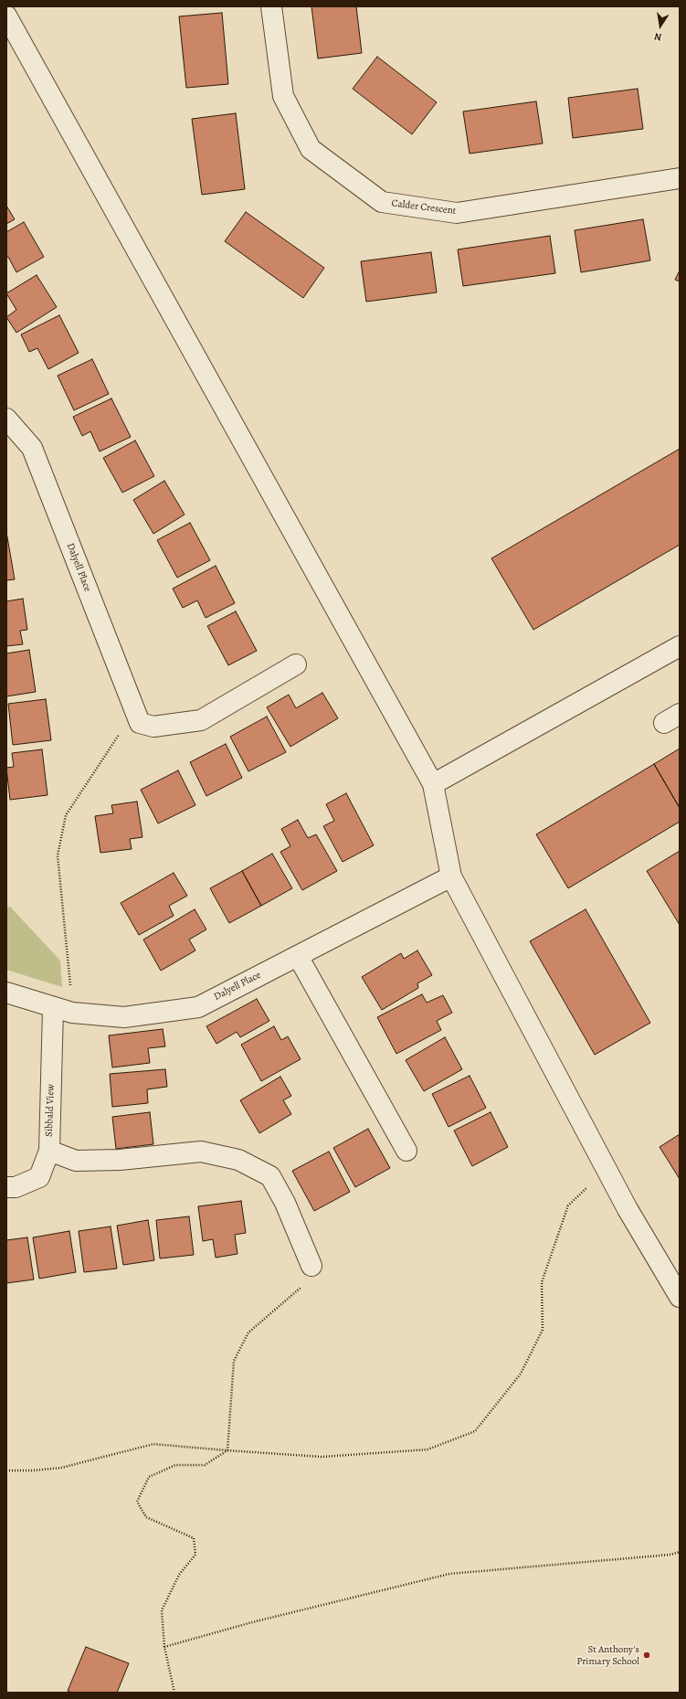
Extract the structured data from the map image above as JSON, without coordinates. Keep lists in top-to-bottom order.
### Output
{
  "streets": {
    "street": ["Calder Crescent", "Dalyell Place", "Sibbald View"]
  },
  "crossings": [
    ["Dalyell Place", "Sibbald View"]
  ],
  "places": ["St Anthony's Primary School"],
  "north": "bottom"
}
